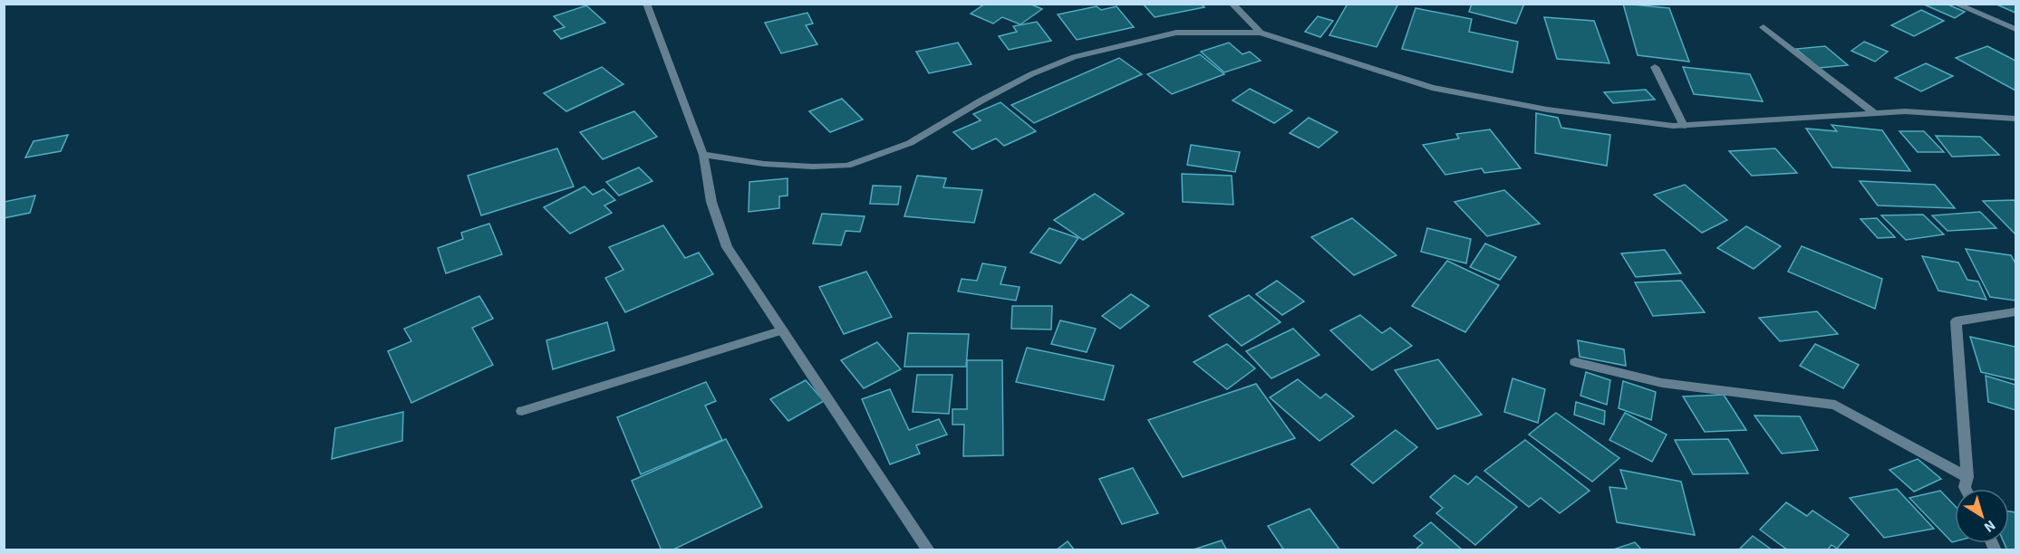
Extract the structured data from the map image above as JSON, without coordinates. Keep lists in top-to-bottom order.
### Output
{
  "north": "bottom right"
}
